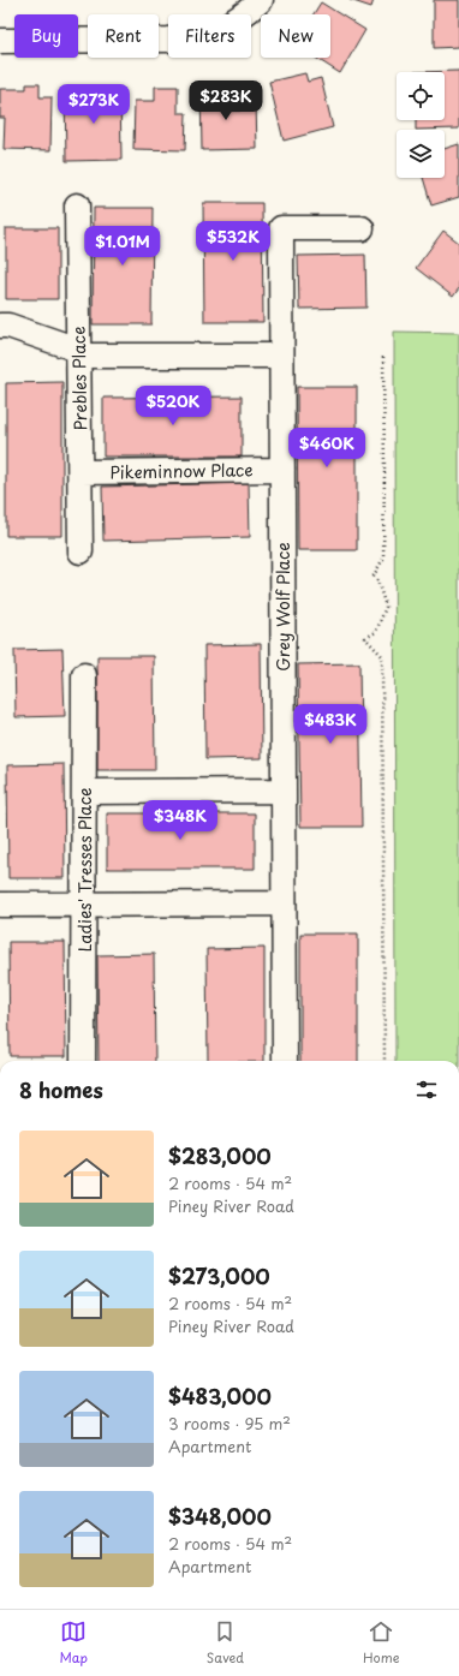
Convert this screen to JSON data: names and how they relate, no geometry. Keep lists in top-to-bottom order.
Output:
{
  "streets": {
    "street": [
      "Prebles Place",
      "Pikeminnow Place",
      "Grey Wolf Place",
      "Ladies' Tresses Place"
    ]
  },
  "crossings": [
    ["Prebles Place", "Pikeminnow Place"],
    ["Pikeminnow Place", "Grey Wolf Place"]
  ],
  "page": {
    "chip": [
      "Buy",
      "Rent",
      "Filters",
      "New"
    ],
    "price": [
      "$283K",
      "$273K",
      "$532K",
      "$1.01M",
      "$520K",
      "$460K",
      "$483K",
      "$348K"
    ],
    "heading": "8 homes",
    "list": [
      {
        "name": "$283,000",
        "note": "2 rooms · 54 m² · Piney River Road"
      },
      {
        "name": "$273,000",
        "note": "2 rooms · 54 m² · Piney River Road"
      },
      {
        "name": "$483,000",
        "note": "3 rooms · 95 m² · Apartment"
      },
      {
        "name": "$348,000",
        "note": "2 rooms · 54 m² · Apartment"
      }
    ],
    "tabs": ["Map", "Saved", "Home"]
  }
}
